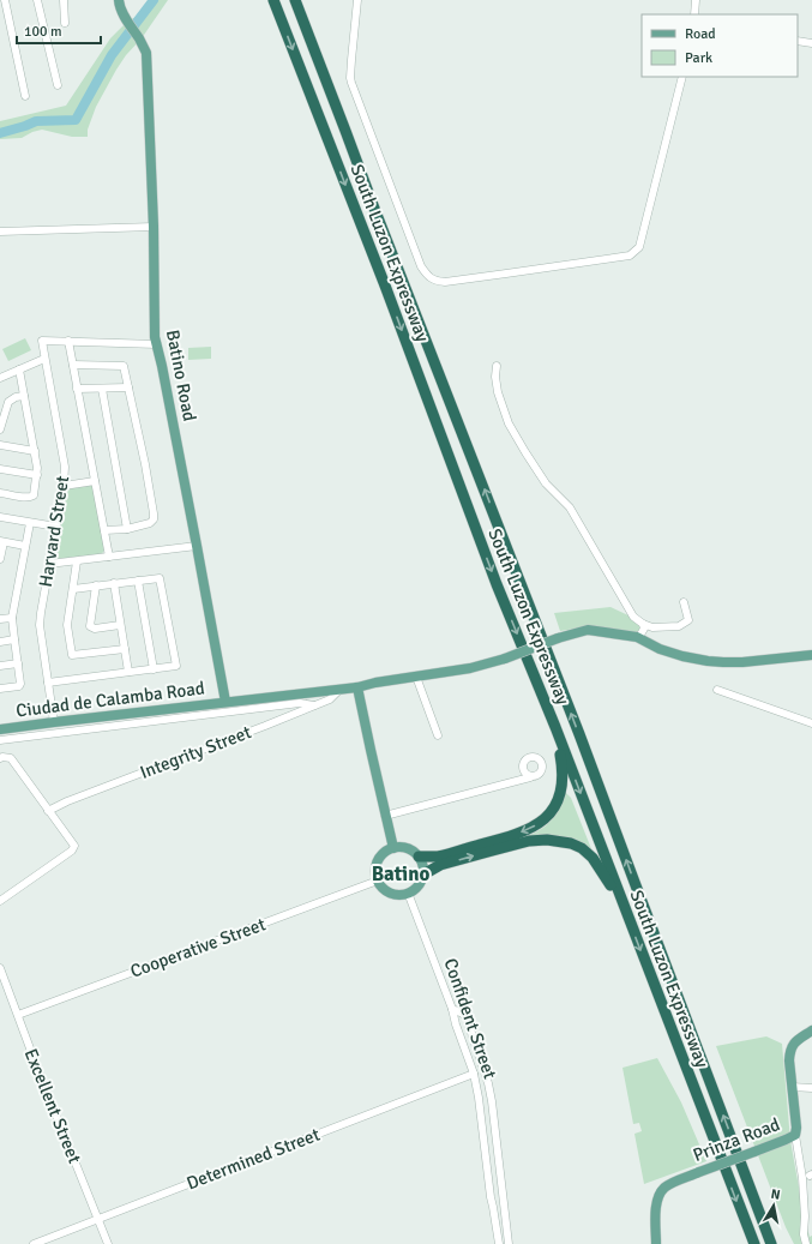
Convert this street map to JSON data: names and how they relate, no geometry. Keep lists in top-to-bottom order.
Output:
{
  "streets": {
    "highway": ["South Luzon Expressway"],
    "main road": ["Batino Road", "Ciudad de Calamba Road", "Prinza Road"],
    "street": [
      "Harvard Street",
      "Integrity Street",
      "Cooperative Street",
      "Confident Street",
      "Excellent Street",
      "Determined Street"
    ]
  },
  "crossings": [
    ["Batino Road", "Ciudad de Calamba Road"],
    ["Harvard Street", "Ciudad de Calamba Road"],
    ["Ciudad de Calamba Road", "Integrity Street"],
    ["Cooperative Street", "Confident Street"],
    ["Cooperative Street", "Excellent Street"],
    ["Confident Street", "Determined Street"],
    ["Excellent Street", "Determined Street"]
  ],
  "districts": ["Batino"],
  "legend": ["Road", "Park"],
  "scale_bar": "100 m",
  "north": "top"
}
